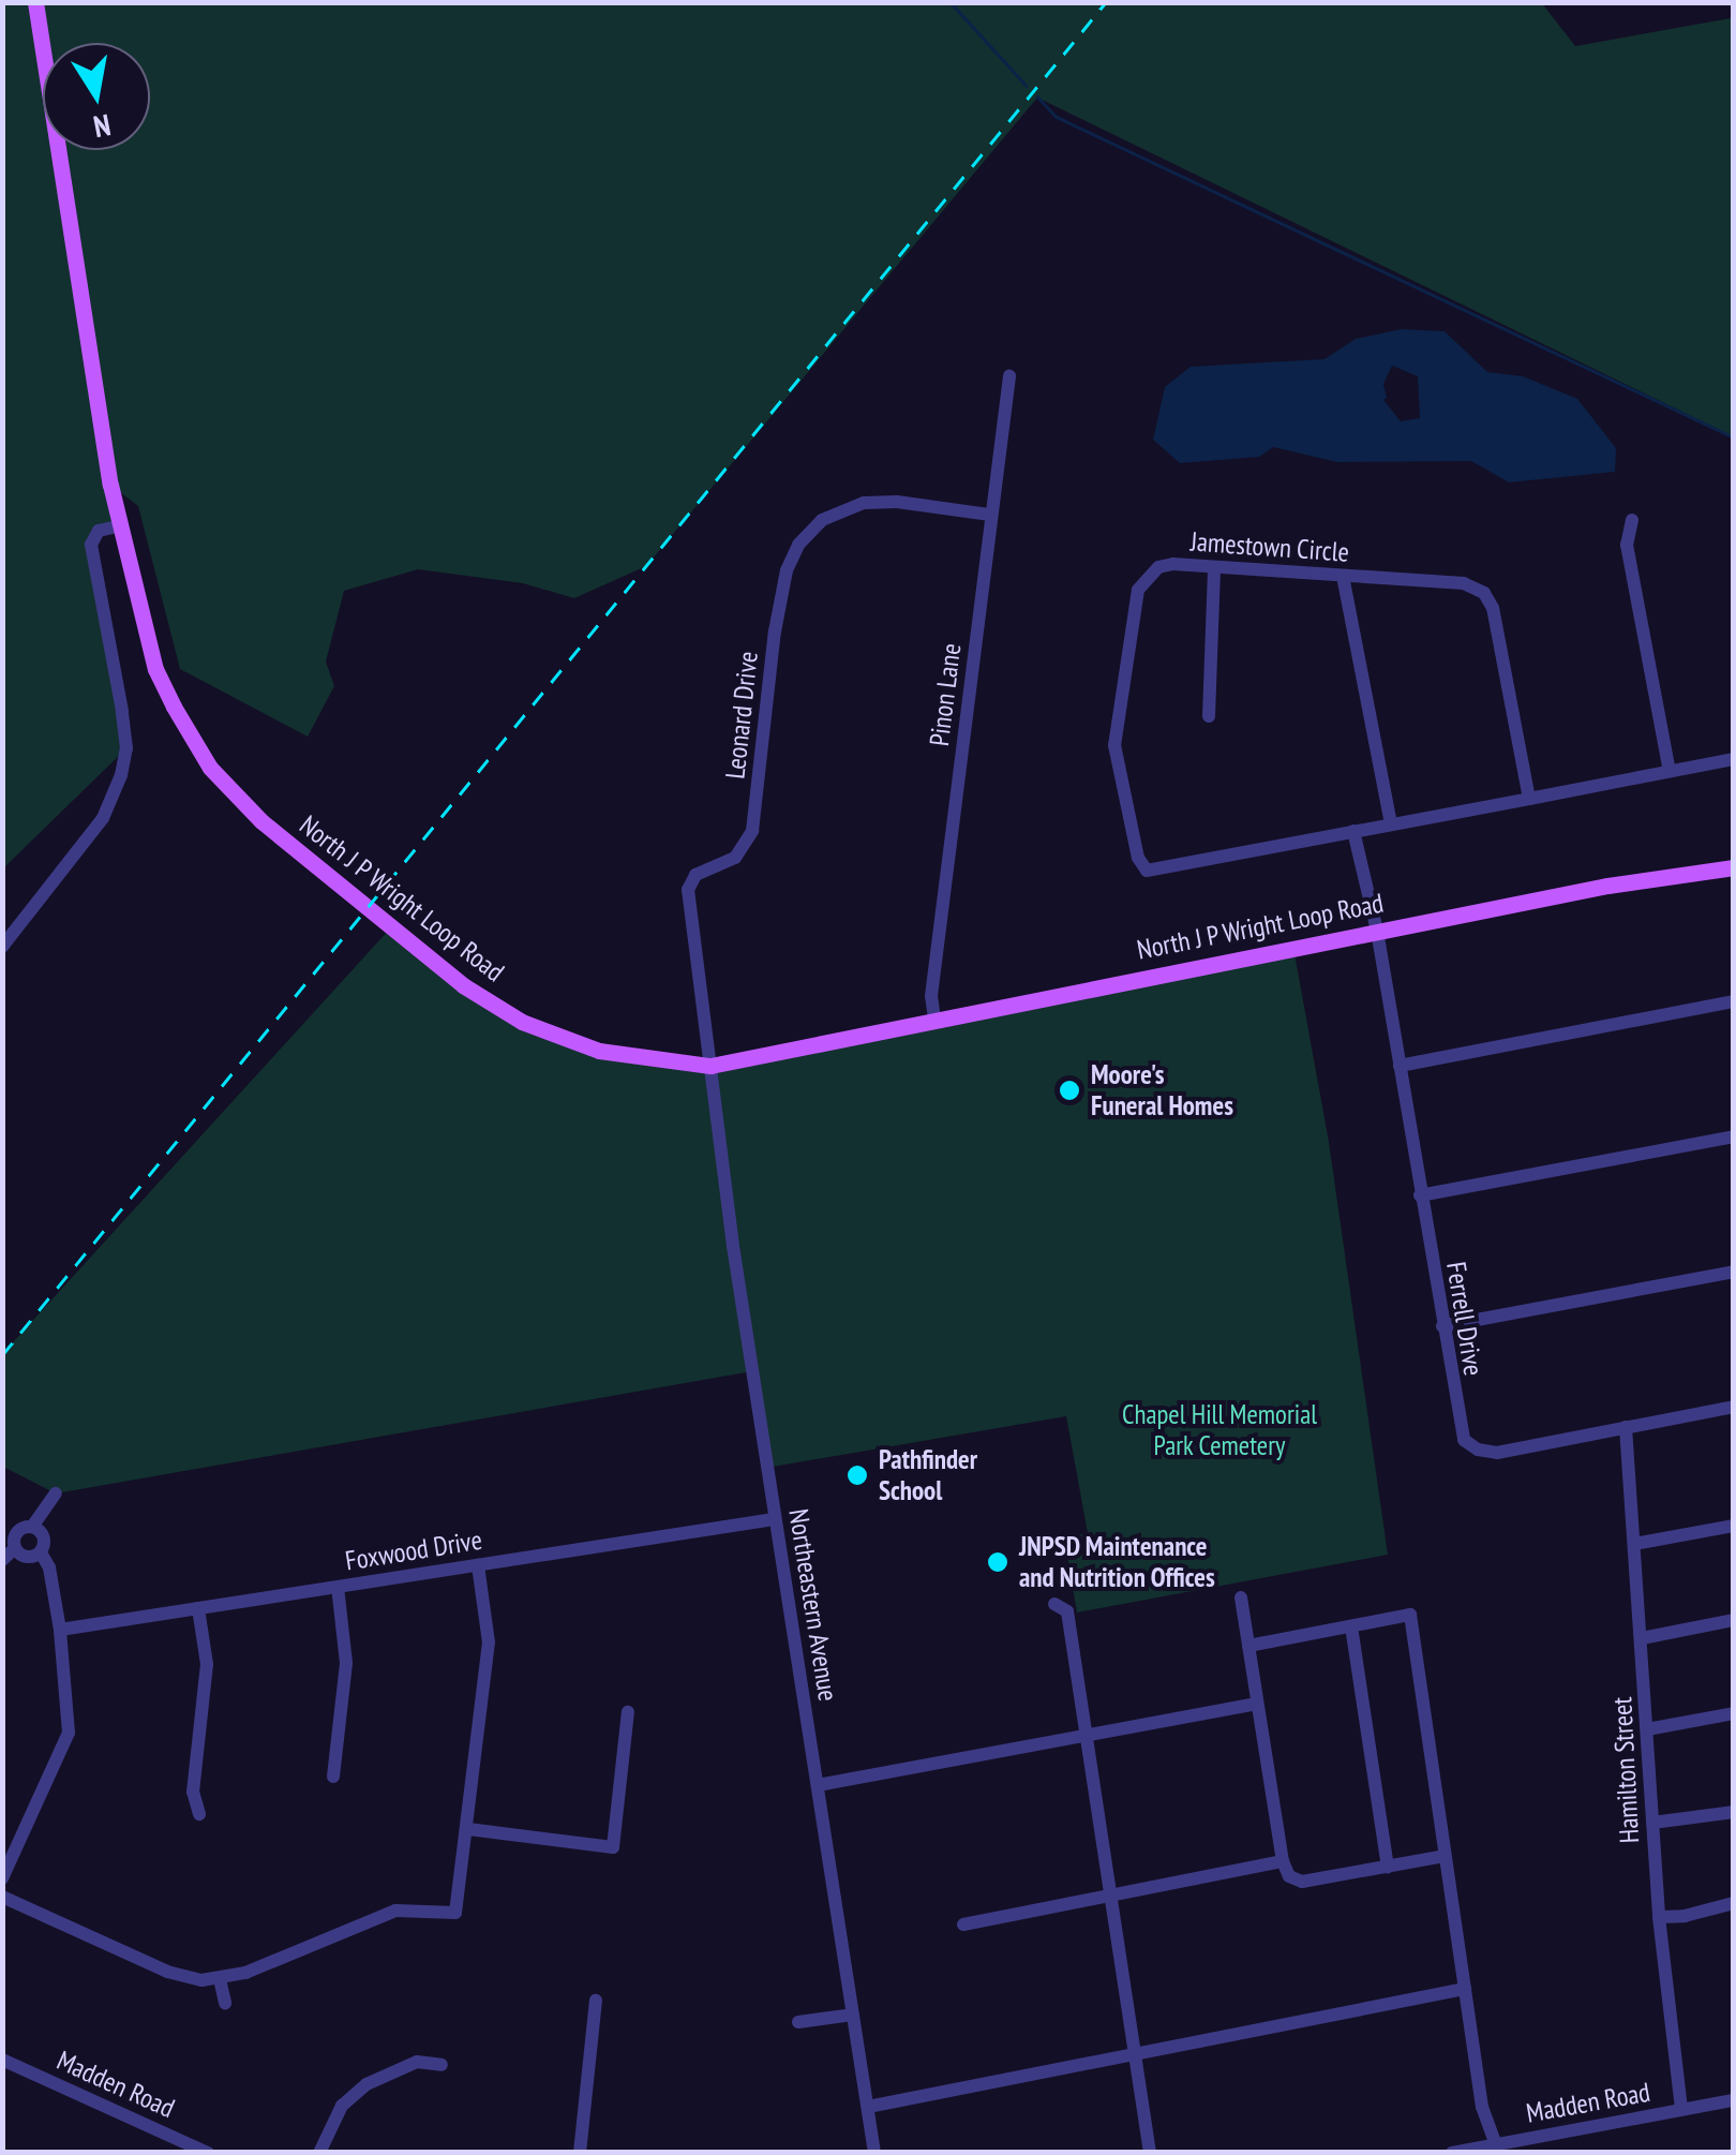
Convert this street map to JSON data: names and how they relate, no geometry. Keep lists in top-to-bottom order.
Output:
{
  "streets": {
    "main road": ["North J P Wright Loop Road"],
    "street": [
      "Jamestown Circle",
      "Pinon Lane",
      "Leonard Drive",
      "Ferrell Drive",
      "Foxwood Drive",
      "Northeastern Avenue",
      "Hamilton Street",
      "Madden Road"
    ]
  },
  "crossings": [
    ["Jamestown Circle", "Ferrell Drive"],
    ["Pinon Lane", "Leonard Drive"],
    ["Pinon Lane", "North J P Wright Loop Road"],
    ["Leonard Drive", "North J P Wright Loop Road"],
    ["Leonard Drive", "Northeastern Avenue"],
    ["North J P Wright Loop Road", "Ferrell Drive"],
    ["North J P Wright Loop Road", "Northeastern Avenue"],
    ["Ferrell Drive", "Hamilton Street"],
    ["Foxwood Drive", "Northeastern Avenue"],
    ["Hamilton Street", "Madden Road"]
  ],
  "parks": ["Chapel Hill Memorial Park Cemetery"],
  "places": ["Moore's Funeral Homes", "Pathfinder School", "JNPSD Maintenance and Nutrition Offices"],
  "north": "bottom"
}
